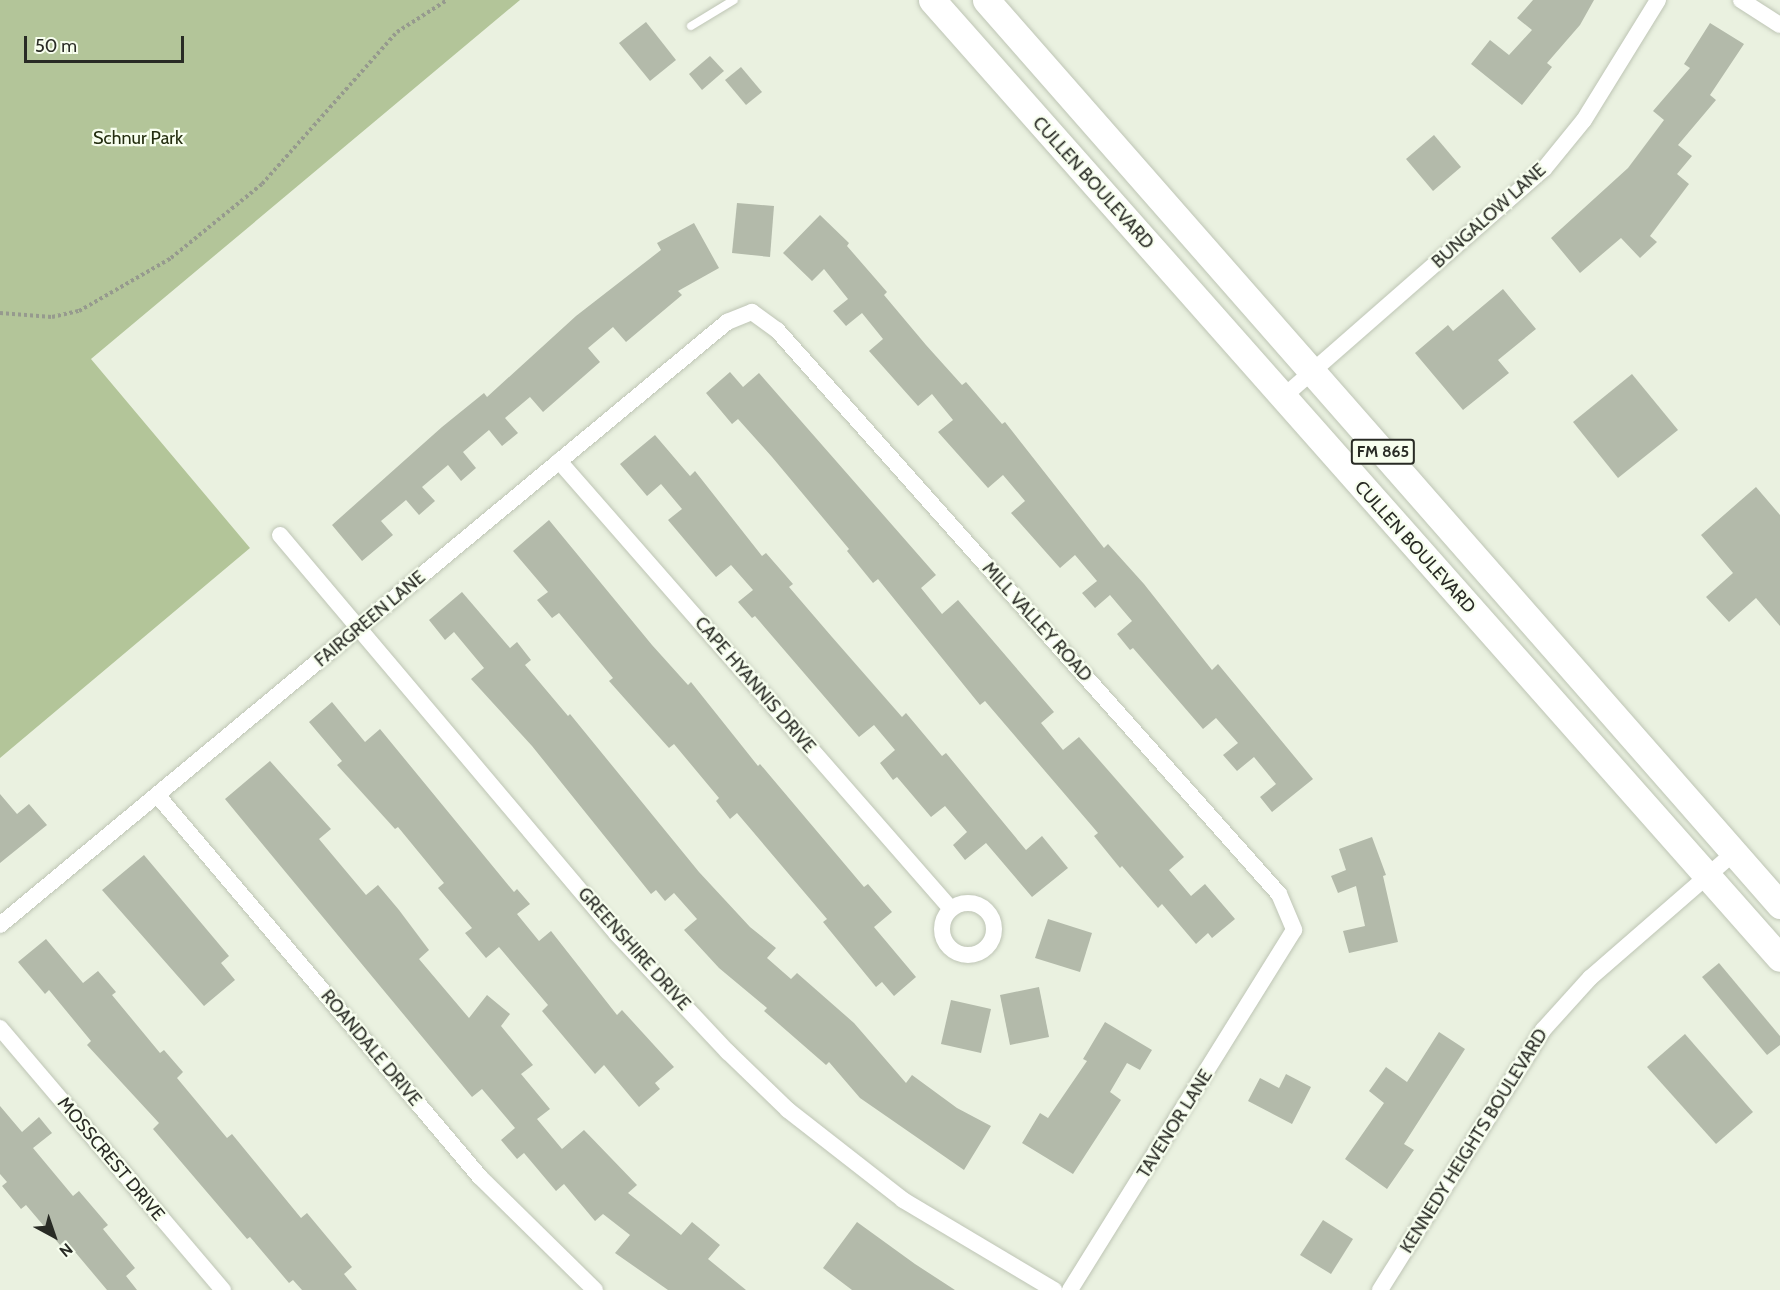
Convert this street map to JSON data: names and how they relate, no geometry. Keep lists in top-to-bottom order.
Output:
{
  "streets": {
    "main road": ["CULLEN BOULEVARD", "FM 865"],
    "street": [
      "BUNGALOW LANE",
      "FAIRGREEN LANE",
      "MILL VALLEY ROAD",
      "CAPE HYANNIS DRIVE",
      "GREENSHIRE DRIVE",
      "ROANDALE DRIVE",
      "TAVENOR LANE",
      "KENNEDY HEIGHTS BOULEVARD",
      "MOSSCREST DRIVE"
    ]
  },
  "crossings": [
    ["CULLEN BOULEVARD", "BUNGALOW LANE"],
    ["CULLEN BOULEVARD", "KENNEDY HEIGHTS BOULEVARD"],
    ["FAIRGREEN LANE", "MILL VALLEY ROAD"],
    ["FAIRGREEN LANE", "CAPE HYANNIS DRIVE"],
    ["FAIRGREEN LANE", "GREENSHIRE DRIVE"],
    ["FAIRGREEN LANE", "ROANDALE DRIVE"],
    ["MILL VALLEY ROAD", "TAVENOR LANE"]
  ],
  "parks": ["Schnur Park"],
  "scale_bar": "50 m",
  "north": "bottom right"
}
